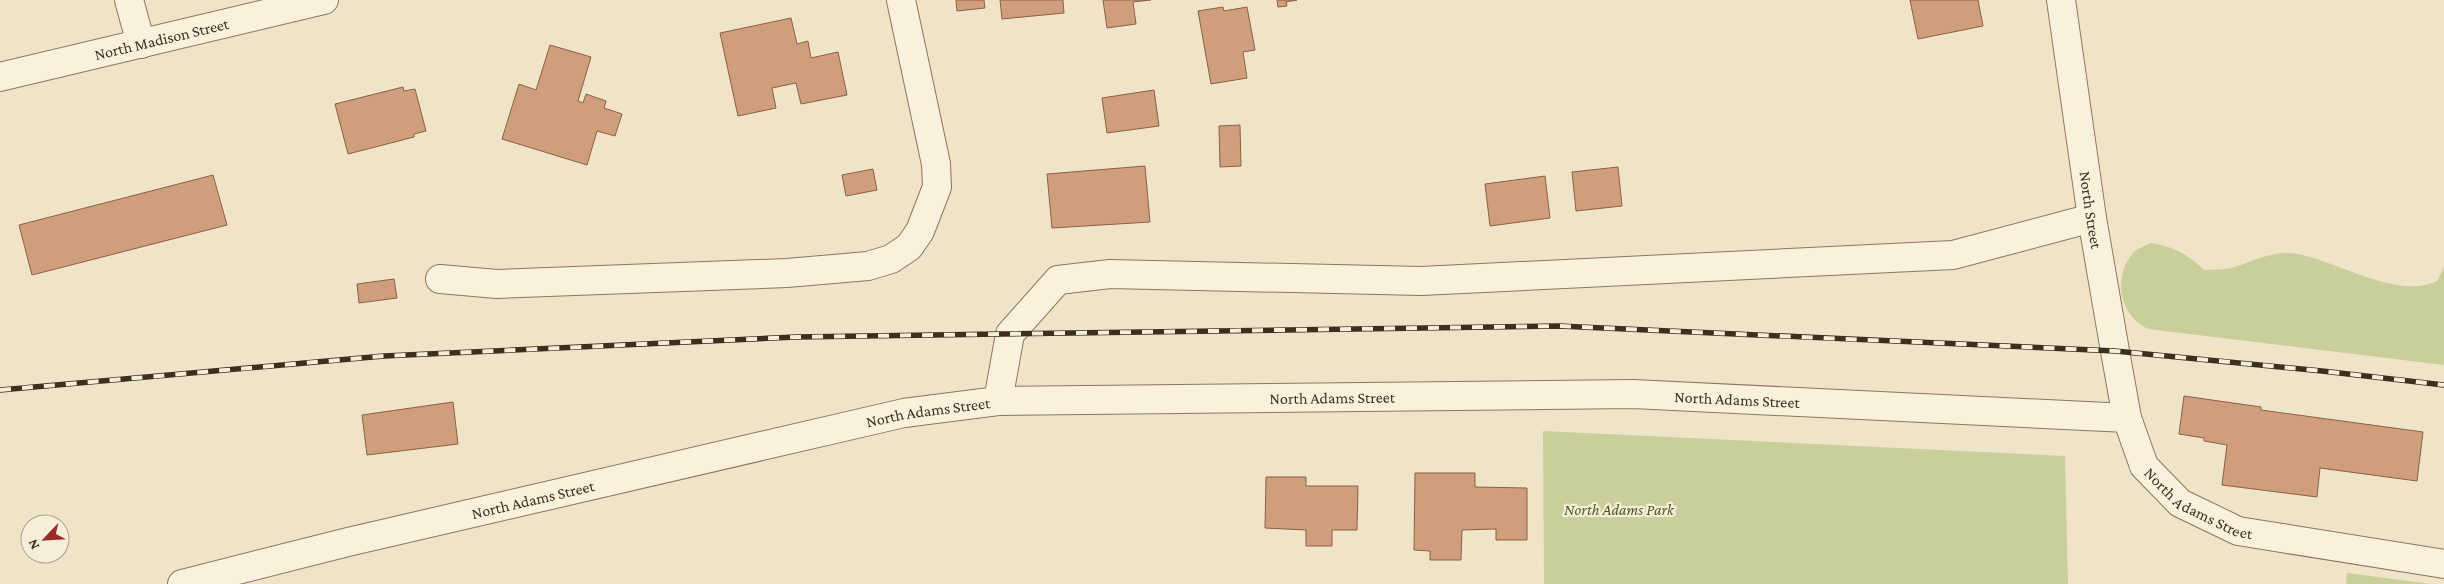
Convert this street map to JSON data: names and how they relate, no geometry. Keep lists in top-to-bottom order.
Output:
{
  "streets": {
    "street": ["North Madison Street", "North Street", "North Adams Street"]
  },
  "crossings": [
    ["North Street", "North Adams Street"]
  ],
  "parks": ["North Adams Park"],
  "north": "bottom left"
}
